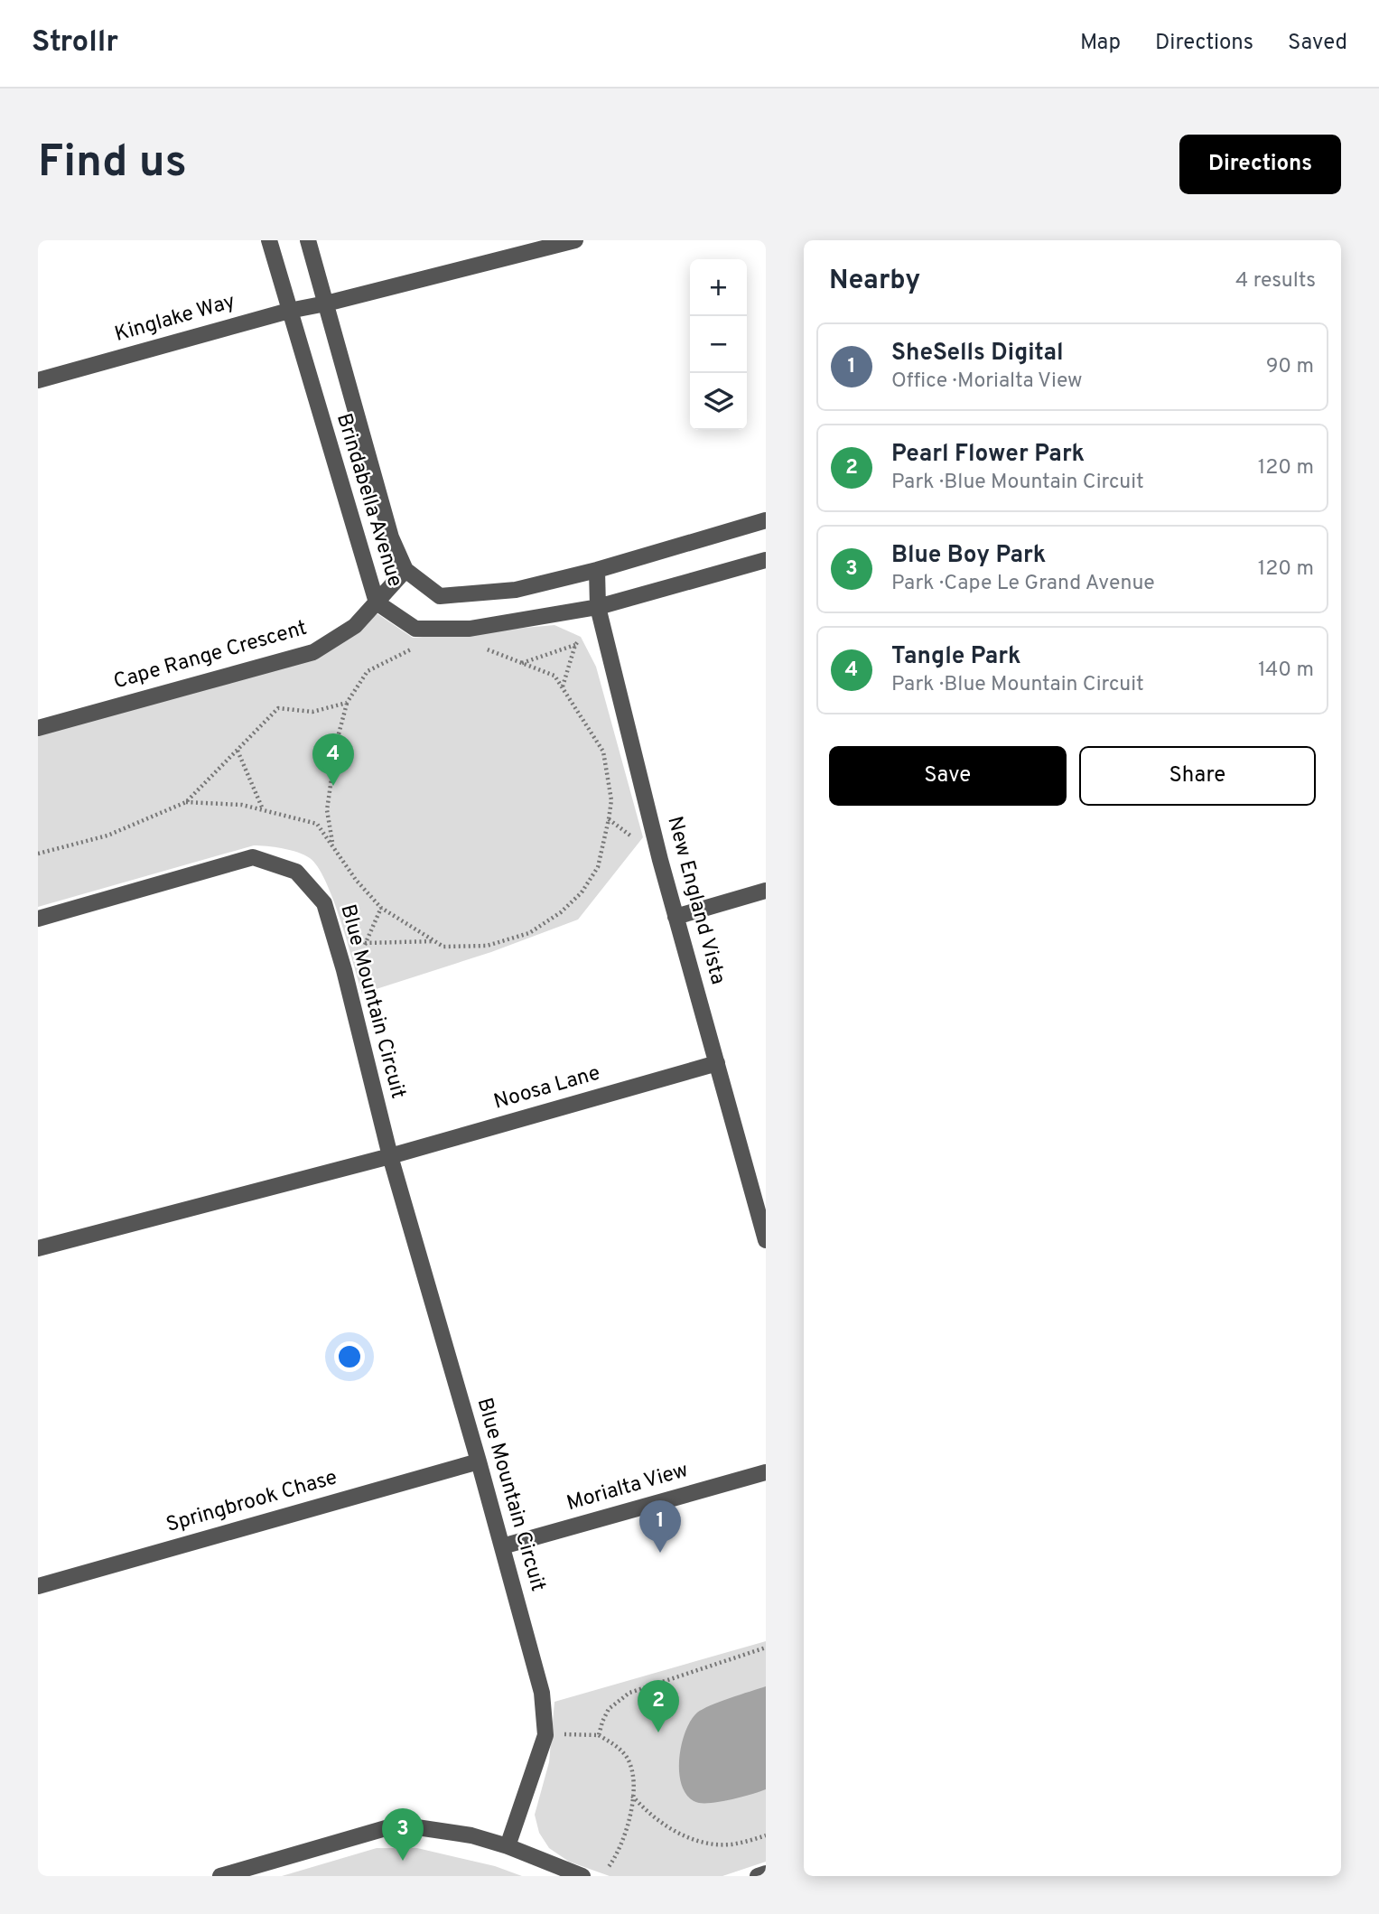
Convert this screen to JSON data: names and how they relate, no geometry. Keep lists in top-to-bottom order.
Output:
{
  "streets": {
    "street": [
      "Kinglake Way",
      "Brindabella Avenue",
      "Cape Range Crescent",
      "New England Vista",
      "Blue Mountain Circuit",
      "Noosa Lane",
      "Morialta View",
      "Springbrook Chase"
    ]
  },
  "crossings": [
    ["Kinglake Way", "Brindabella Avenue"],
    ["Brindabella Avenue", "Cape Range Crescent"],
    ["Brindabella Avenue", "New England Vista"],
    ["New England Vista", "Noosa Lane"],
    ["Blue Mountain Circuit", "Noosa Lane"],
    ["Blue Mountain Circuit", "Morialta View"],
    ["Blue Mountain Circuit", "Springbrook Chase"]
  ],
  "page": {
    "header": "Strollr",
    "nav": ["Map", "Directions", "Saved"],
    "buttons": [
      "Directions",
      ["Save", "Share"]
    ],
    "title": "Find us",
    "heading": ["Nearby", "4 results"],
    "map_buttons": ["+", "−"],
    "list": [
      {
        "mark": "1",
        "name": "SheSells Digital",
        "note": "Office · Morialta View",
        "value": "90 m"
      },
      {
        "mark": "2",
        "name": "Pearl Flower Park",
        "note": "Park · Blue Mountain Circuit",
        "value": "120 m"
      },
      {
        "mark": "3",
        "name": "Blue Boy Park",
        "note": "Park · Cape Le Grand Avenue",
        "value": "120 m"
      },
      {
        "mark": "4",
        "name": "Tangle Park",
        "note": "Park · Blue Mountain Circuit",
        "value": "140 m"
      }
    ],
    "pins": [
      "4",
      "1",
      "2",
      "3"
    ]
  }
}
